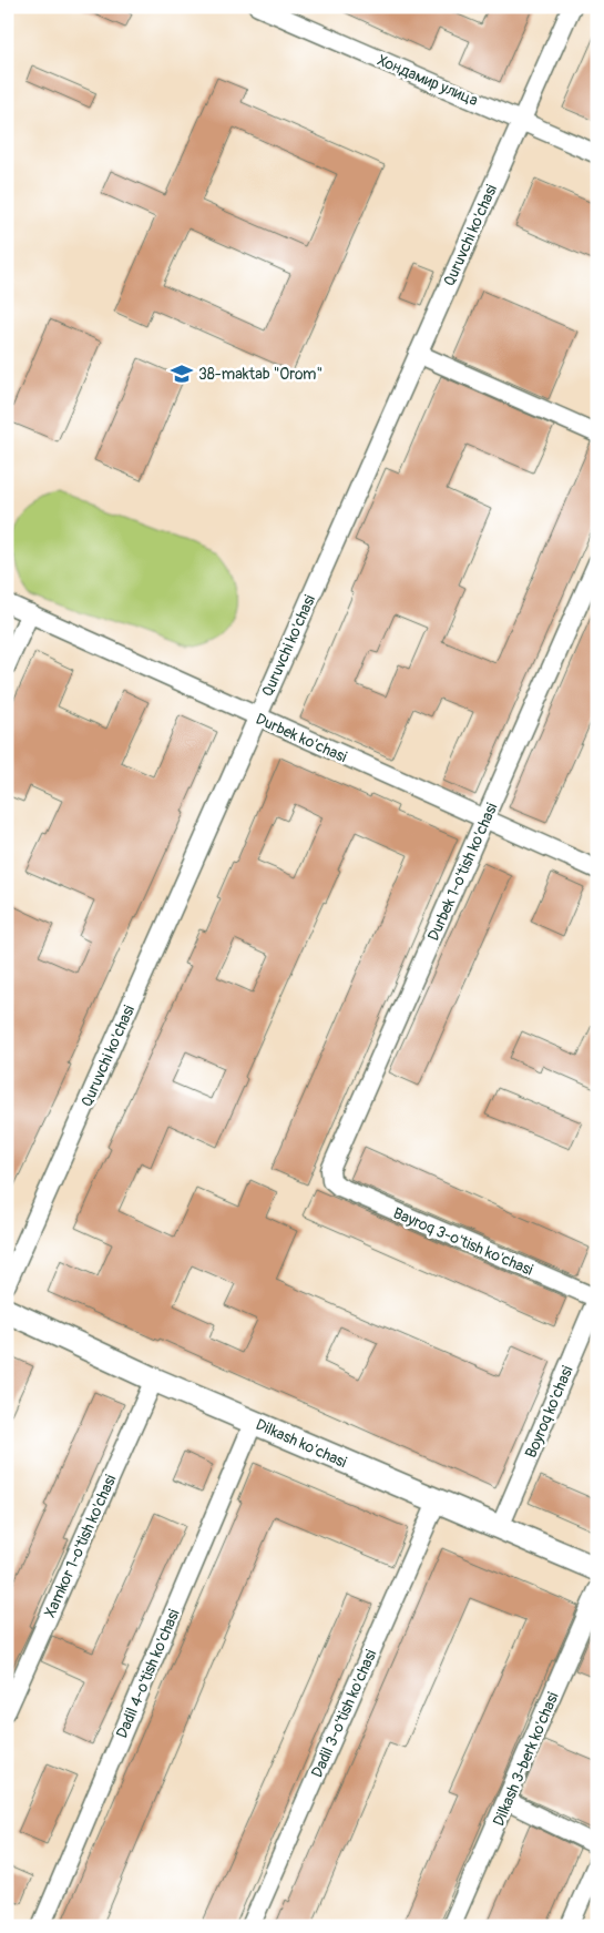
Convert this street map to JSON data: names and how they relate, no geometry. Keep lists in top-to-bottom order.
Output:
{
  "streets": {
    "street": [
      "Хондамир улица",
      "Quruvchi ko'chasi",
      "Durbek ko'chasi",
      "Durbek 1-o'tish ko'chasi",
      "Bayroq 3-o'tish ko'chasi",
      "Boyroq ko'chasi",
      "Dilkash ko'chasi",
      "Xamkor 1-o'tish ko'chasi",
      "Dadil 4-o'tish ko'chasi",
      "Dadil 3-o'tish ko'chasi",
      "Dilkash 3-berk ko'chasi"
    ]
  },
  "crossings": [
    ["Хондамир улица", "Quruvchi ko'chasi"],
    ["Quruvchi ko'chasi", "Durbek ko'chasi"],
    ["Durbek ko'chasi", "Durbek 1-o'tish ko'chasi"],
    ["Durbek 1-o'tish ko'chasi", "Bayroq 3-o'tish ko'chasi"],
    ["Bayroq 3-o'tish ko'chasi", "Boyroq ko'chasi"],
    ["Boyroq ko'chasi", "Dilkash ko'chasi"],
    ["Dilkash ko'chasi", "Xamkor 1-o'tish ko'chasi"],
    ["Dilkash ko'chasi", "Dadil 4-o'tish ko'chasi"],
    ["Dilkash ko'chasi", "Dadil 3-o'tish ko'chasi"]
  ],
  "places": {
    "school or university": ["38-maktab \"Orom\""]
  }
}
